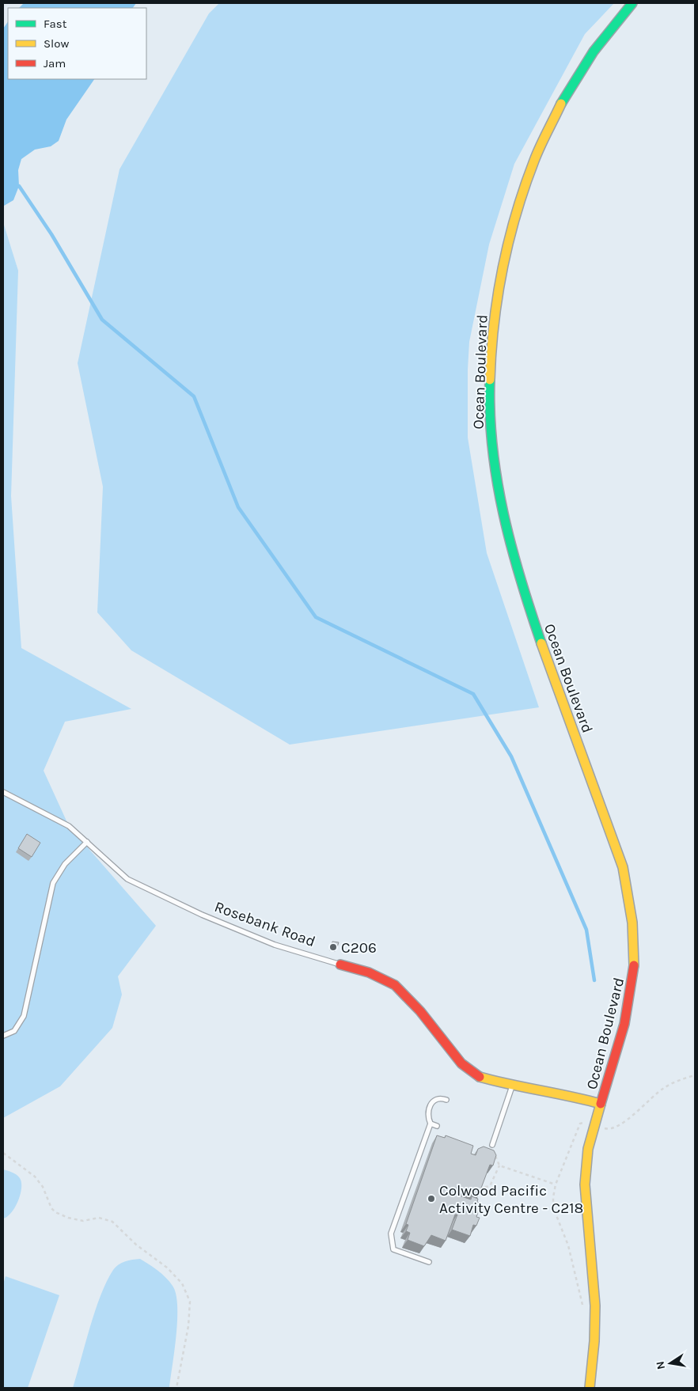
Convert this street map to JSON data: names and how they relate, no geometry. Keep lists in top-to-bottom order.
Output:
{
  "streets": {
    "street": ["Ocean Boulevard", "Rosebank Road"]
  },
  "crossings": [
    ["Ocean Boulevard", "Rosebank Road"]
  ],
  "places": ["C206", "Colwood Pacific Activity Centre - C218"],
  "legend": ["Fast", "Slow", "Jam"],
  "north": "left"
}
